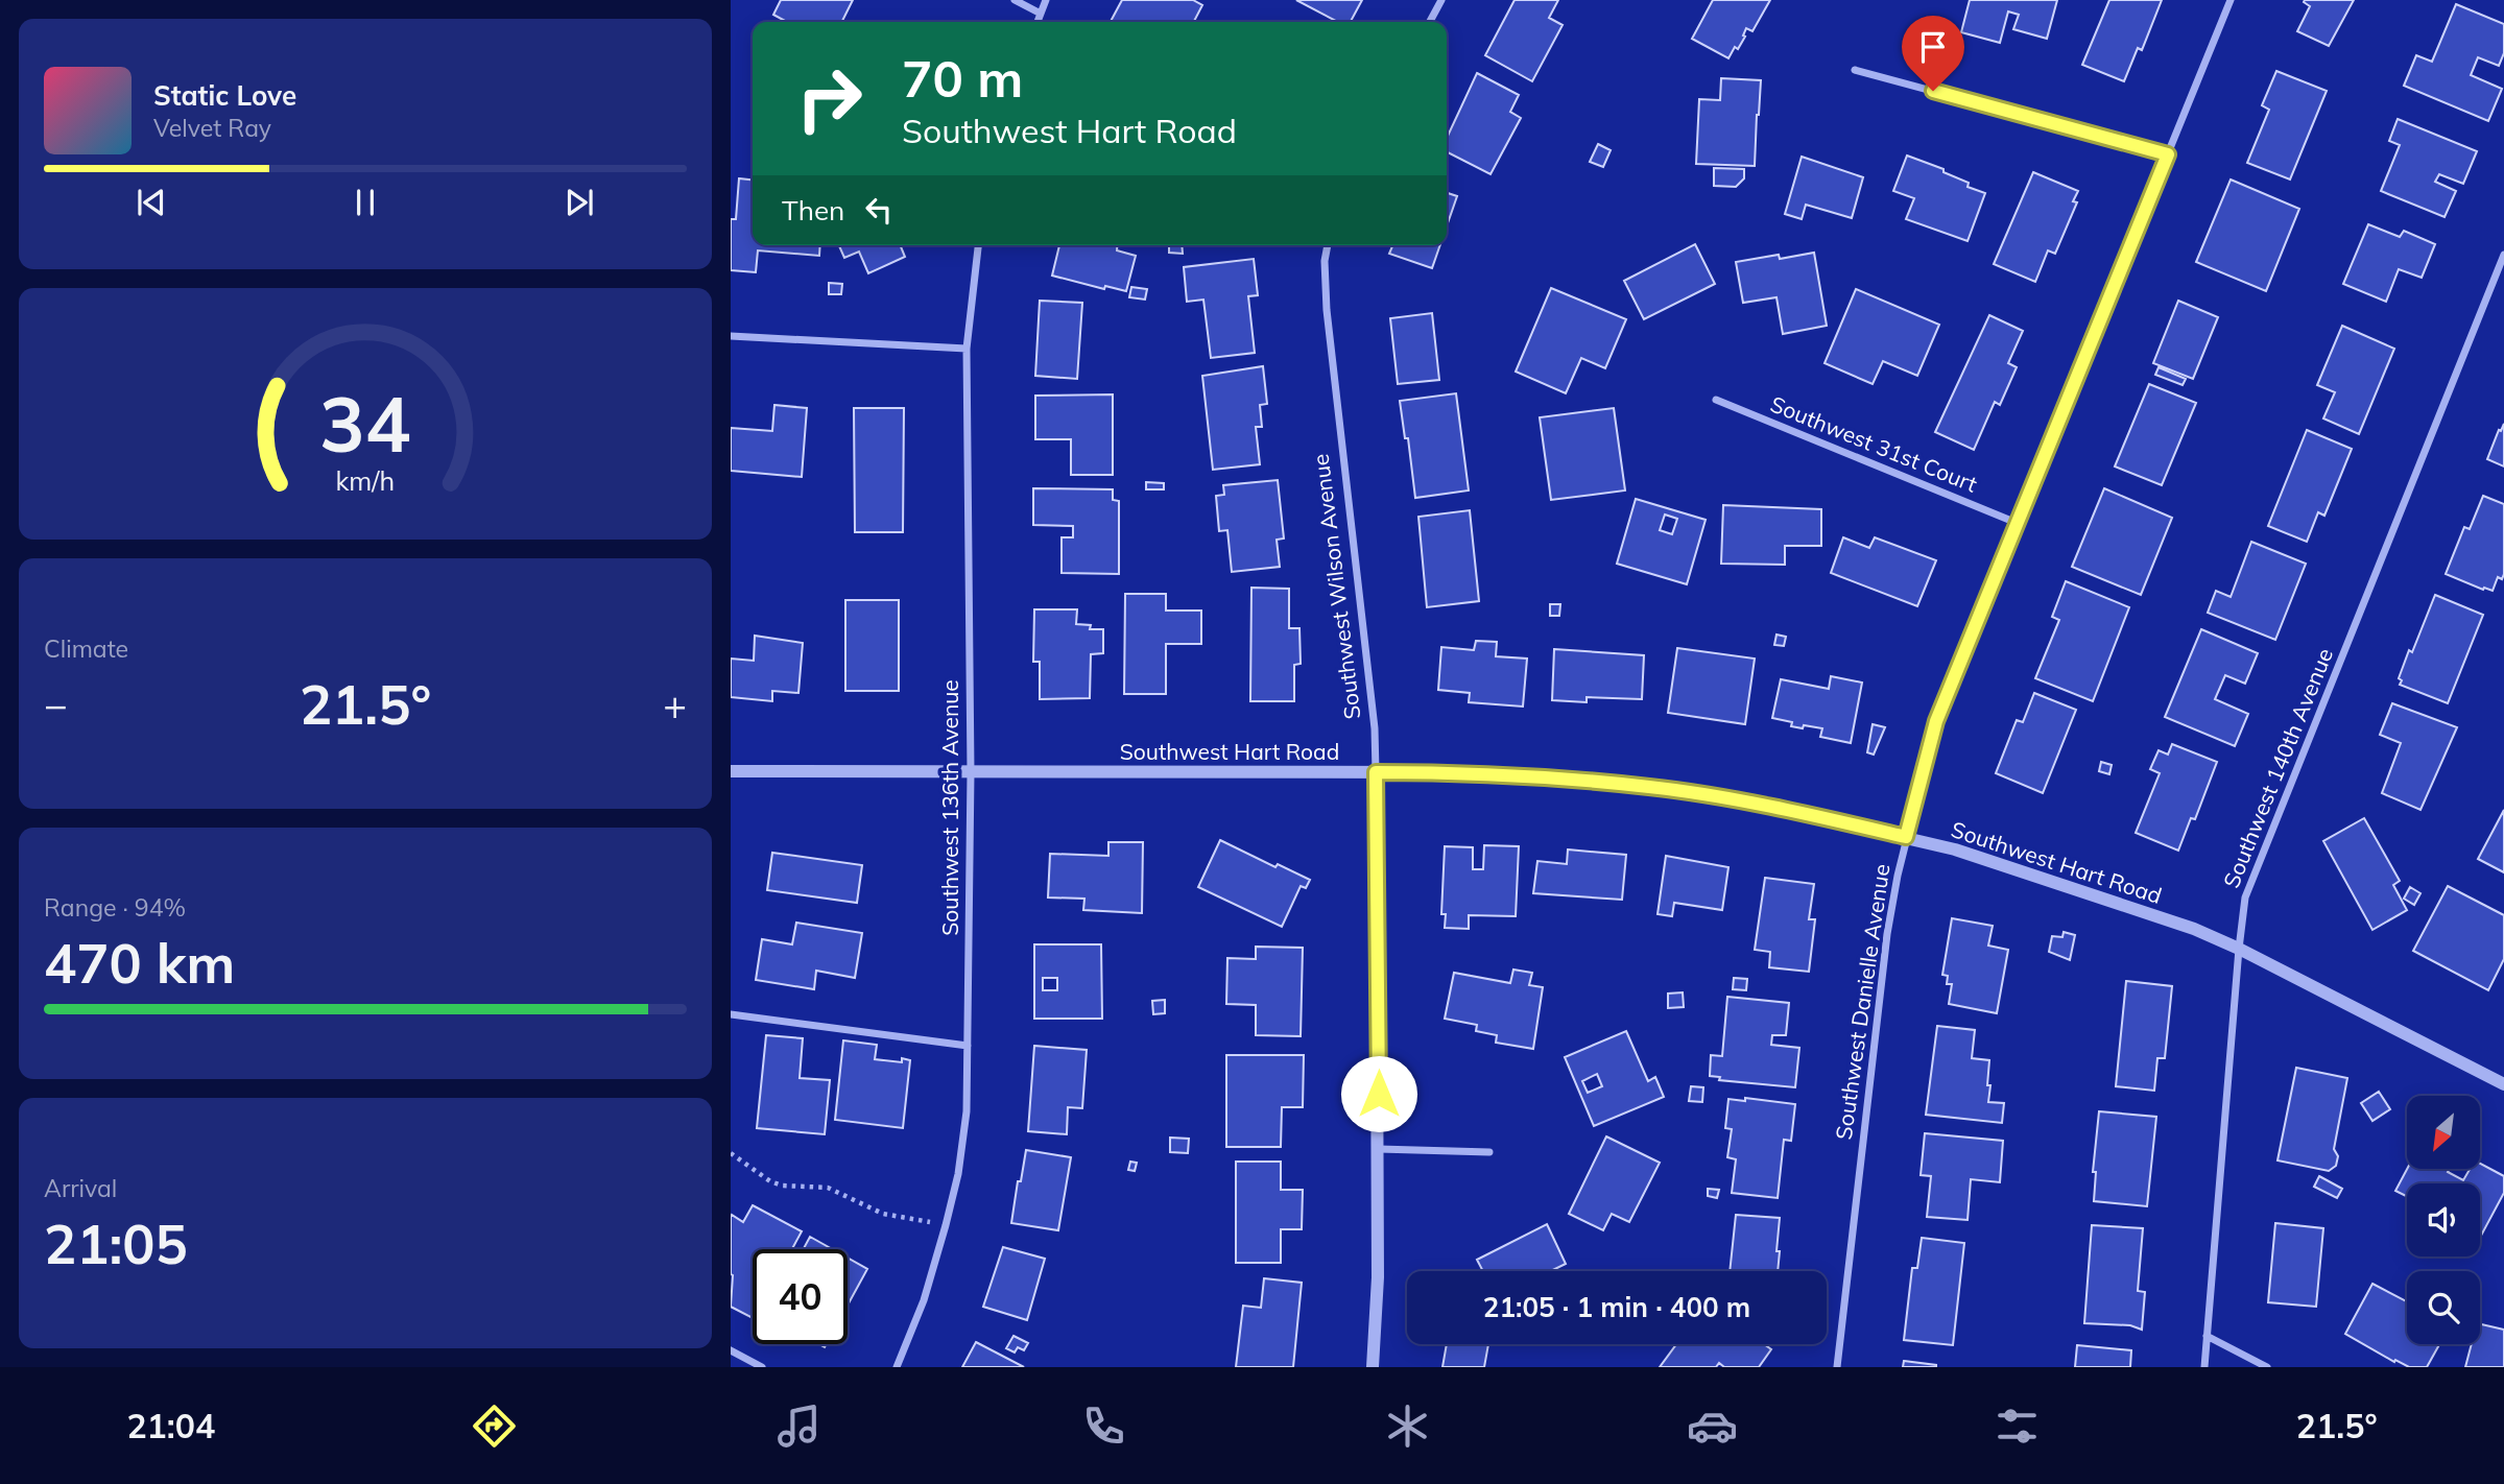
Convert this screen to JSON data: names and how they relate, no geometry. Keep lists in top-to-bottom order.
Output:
{
  "streets": {
    "street": [
      "Southwest 31st Court",
      "Southwest Wilson Avenue",
      "Southwest Hart Road",
      "Southwest 140th Avenue",
      "Southwest 136th Avenue",
      "Southwest Danielle Avenue"
    ]
  },
  "crossings": [
    ["Southwest 31st Court", "Southwest Danielle Avenue"],
    ["Southwest Wilson Avenue", "Southwest Hart Road"],
    ["Southwest Hart Road", "Southwest 140th Avenue"],
    ["Southwest Hart Road", "Southwest 136th Avenue"],
    ["Southwest Hart Road", "Southwest Danielle Avenue"]
  ],
  "north": "bottom left",
  "page": {
    "turn": ["70 m", "Southwest Hart Road"],
    "song": ["Static Love", "Velvet Ray"],
    "then": "Then",
    "tile": [
      "Climate",
      ["Range · 94%", "470 km"],
      ["Arrival", "21:05"]
    ],
    "heat": ["−", "21.5°", "+"],
    "limit": "40",
    "trip": "21:05 · 1 min · 400 m",
    "tabs": ["21:04", "21.5°"],
    "gauge": ["34", "km/h"]
  }
}
